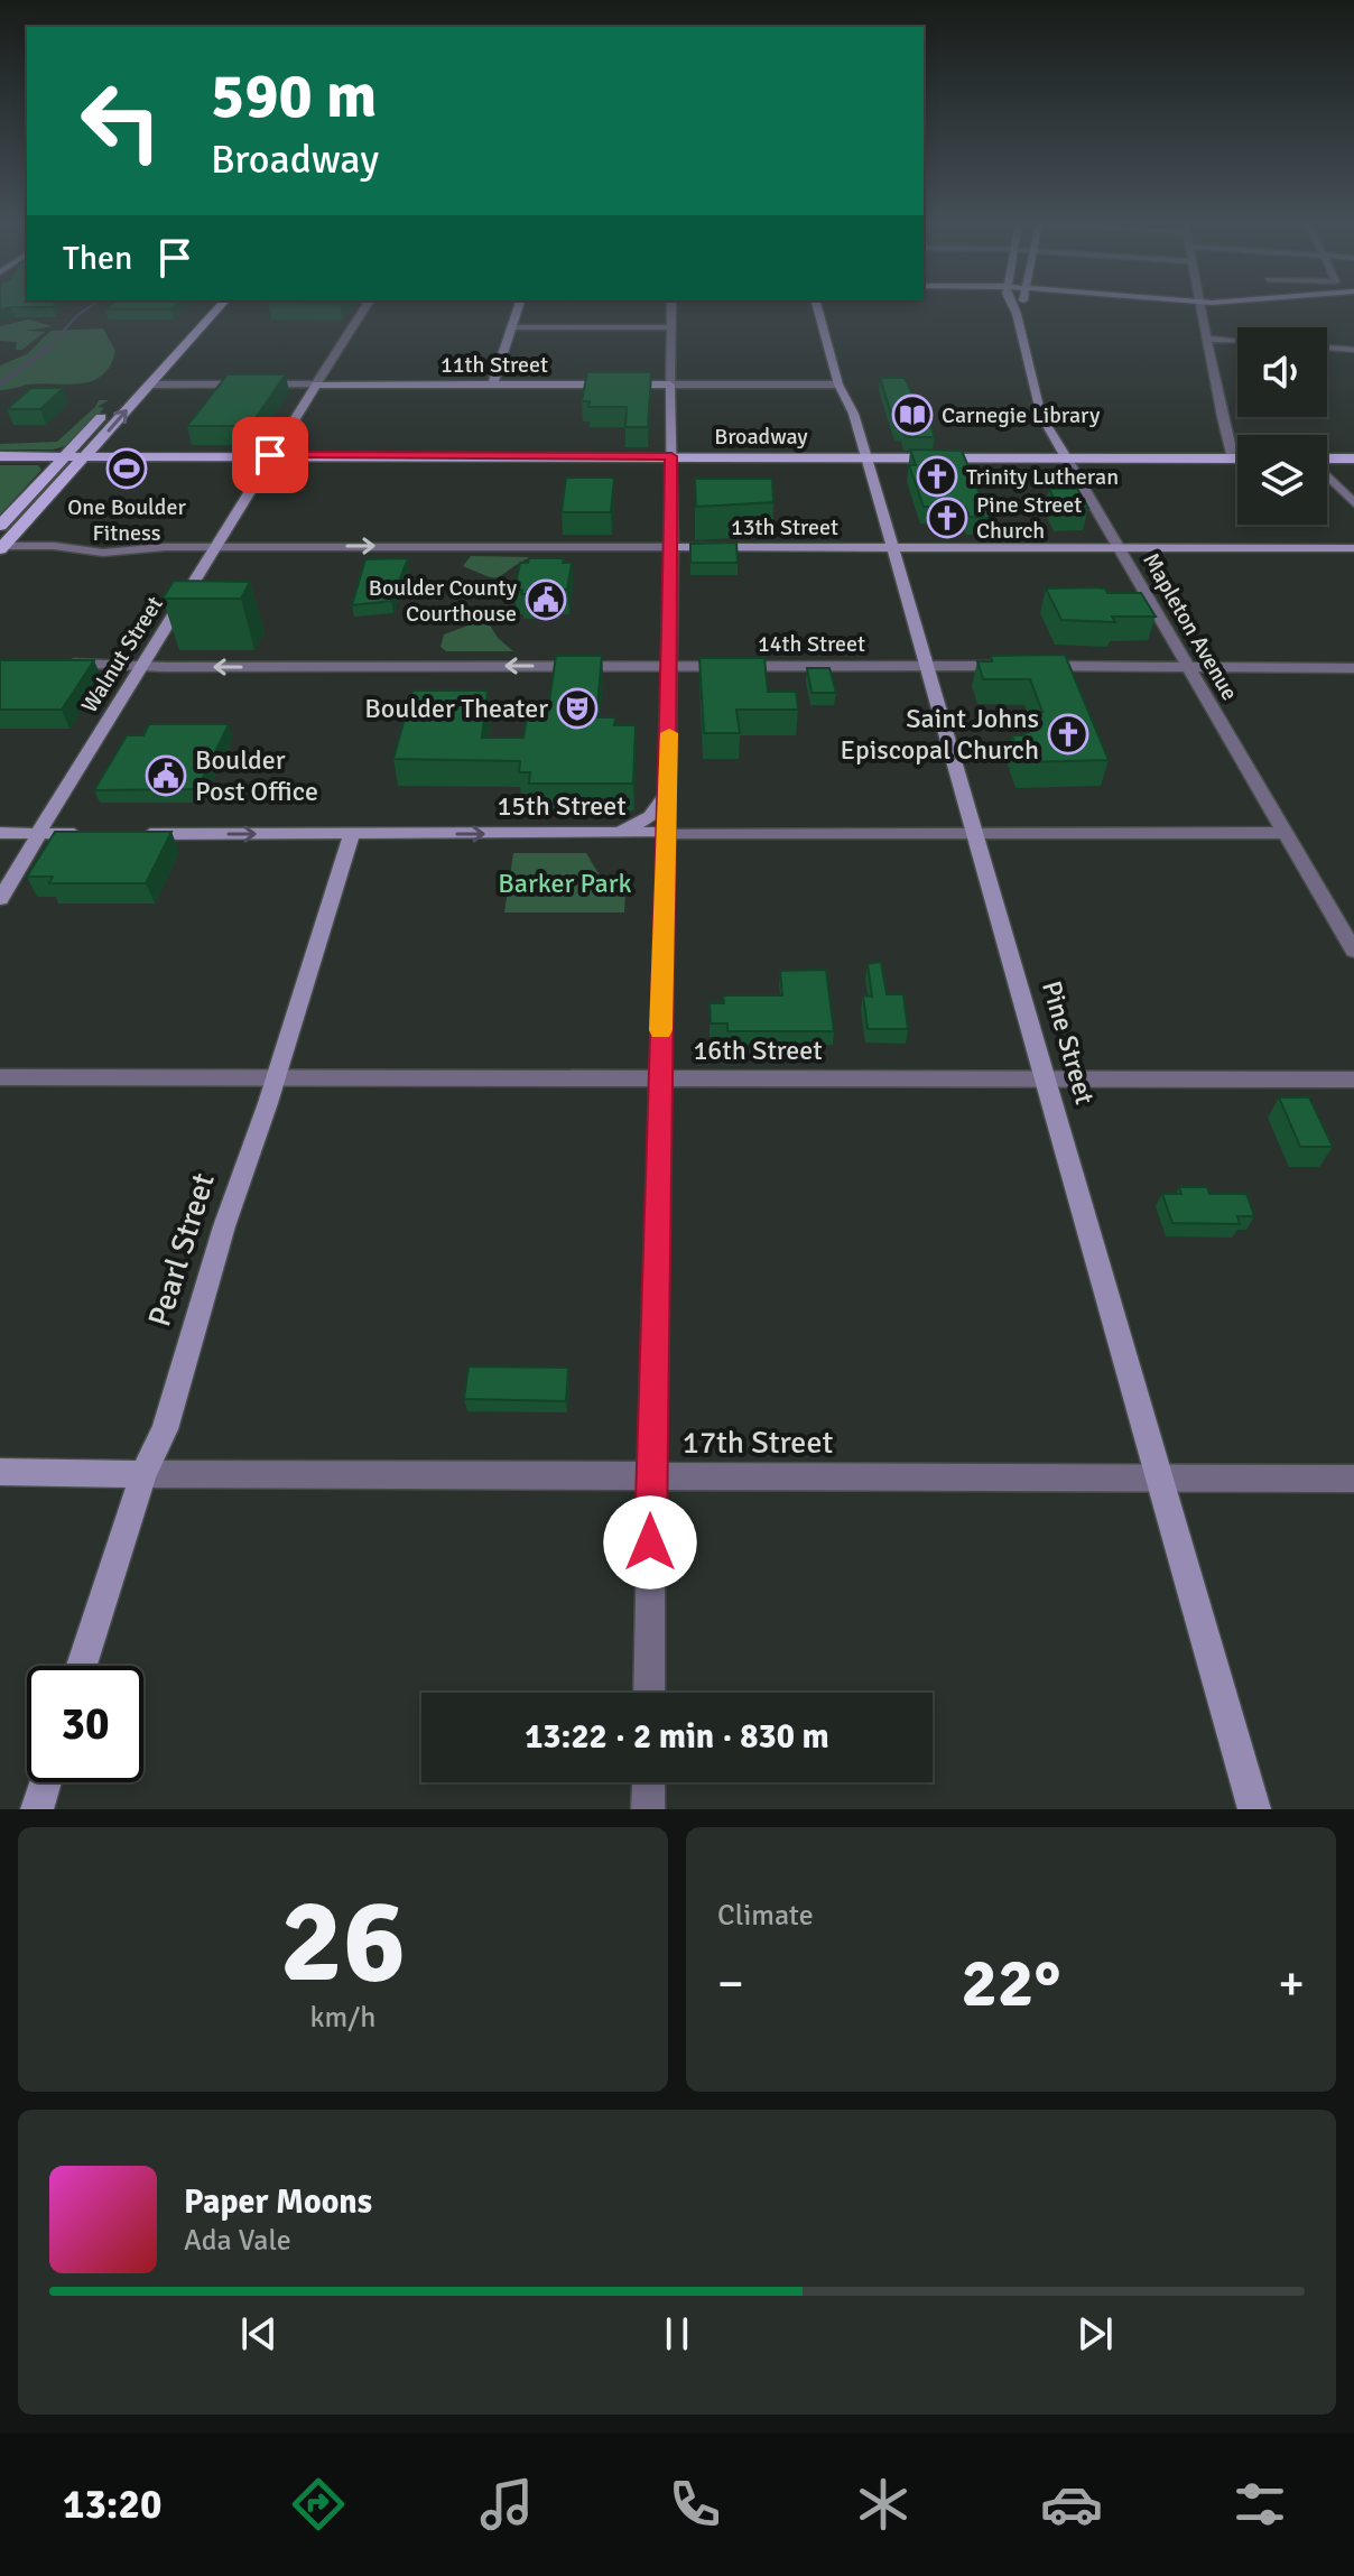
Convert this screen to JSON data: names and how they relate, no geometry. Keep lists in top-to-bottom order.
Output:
{
  "streets": {
    "main road": ["Broadway"],
    "street": [
      "11th Street",
      "13th Street",
      "Mapleton Avenue",
      "14th Street",
      "Walnut Street",
      "15th Street",
      "Pine Street",
      "16th Street",
      "Pearl Street",
      "17th Street"
    ]
  },
  "crossings": [
    ["11th Street", "Walnut Street"],
    ["11th Street", "Pine Street"],
    ["Broadway", "Mapleton Avenue"],
    ["Broadway", "Walnut Street"],
    ["Broadway", "Pine Street"],
    ["13th Street", "Mapleton Avenue"],
    ["13th Street", "Walnut Street"],
    ["13th Street", "Pine Street"],
    ["Mapleton Avenue", "15th Street"],
    ["14th Street", "Walnut Street"],
    ["14th Street", "Pine Street"],
    ["15th Street", "Pine Street"],
    ["15th Street", "Pearl Street"],
    ["Pine Street", "16th Street"],
    ["Pine Street", "17th Street"],
    ["16th Street", "Pearl Street"],
    ["Pearl Street", "17th Street"]
  ],
  "one_way": ["14th Street", "15th Street"],
  "parks": ["Barker Park"],
  "places": {
    "library": ["Carnegie Library"],
    "sports": ["One Boulder Fitness"],
    "church": ["Trinity Lutheran", "Pine Street Church", "Saint Johns Episcopal Church"],
    "public building": ["Boulder County Courthouse", "Boulder Post Office"],
    "theatre": ["Boulder Theater"]
  },
  "page": {
    "turn": ["590 m", "Broadway"],
    "then": "Then",
    "limit": "30",
    "trip": "13:22 · 2 min · 830 m",
    "tile": [
      ["26", "km/h"],
      "Climate"
    ],
    "heat": ["−", "22°", "+"],
    "song": ["Paper Moons", "Ada Vale"],
    "tabs": "13:20"
  }
}
